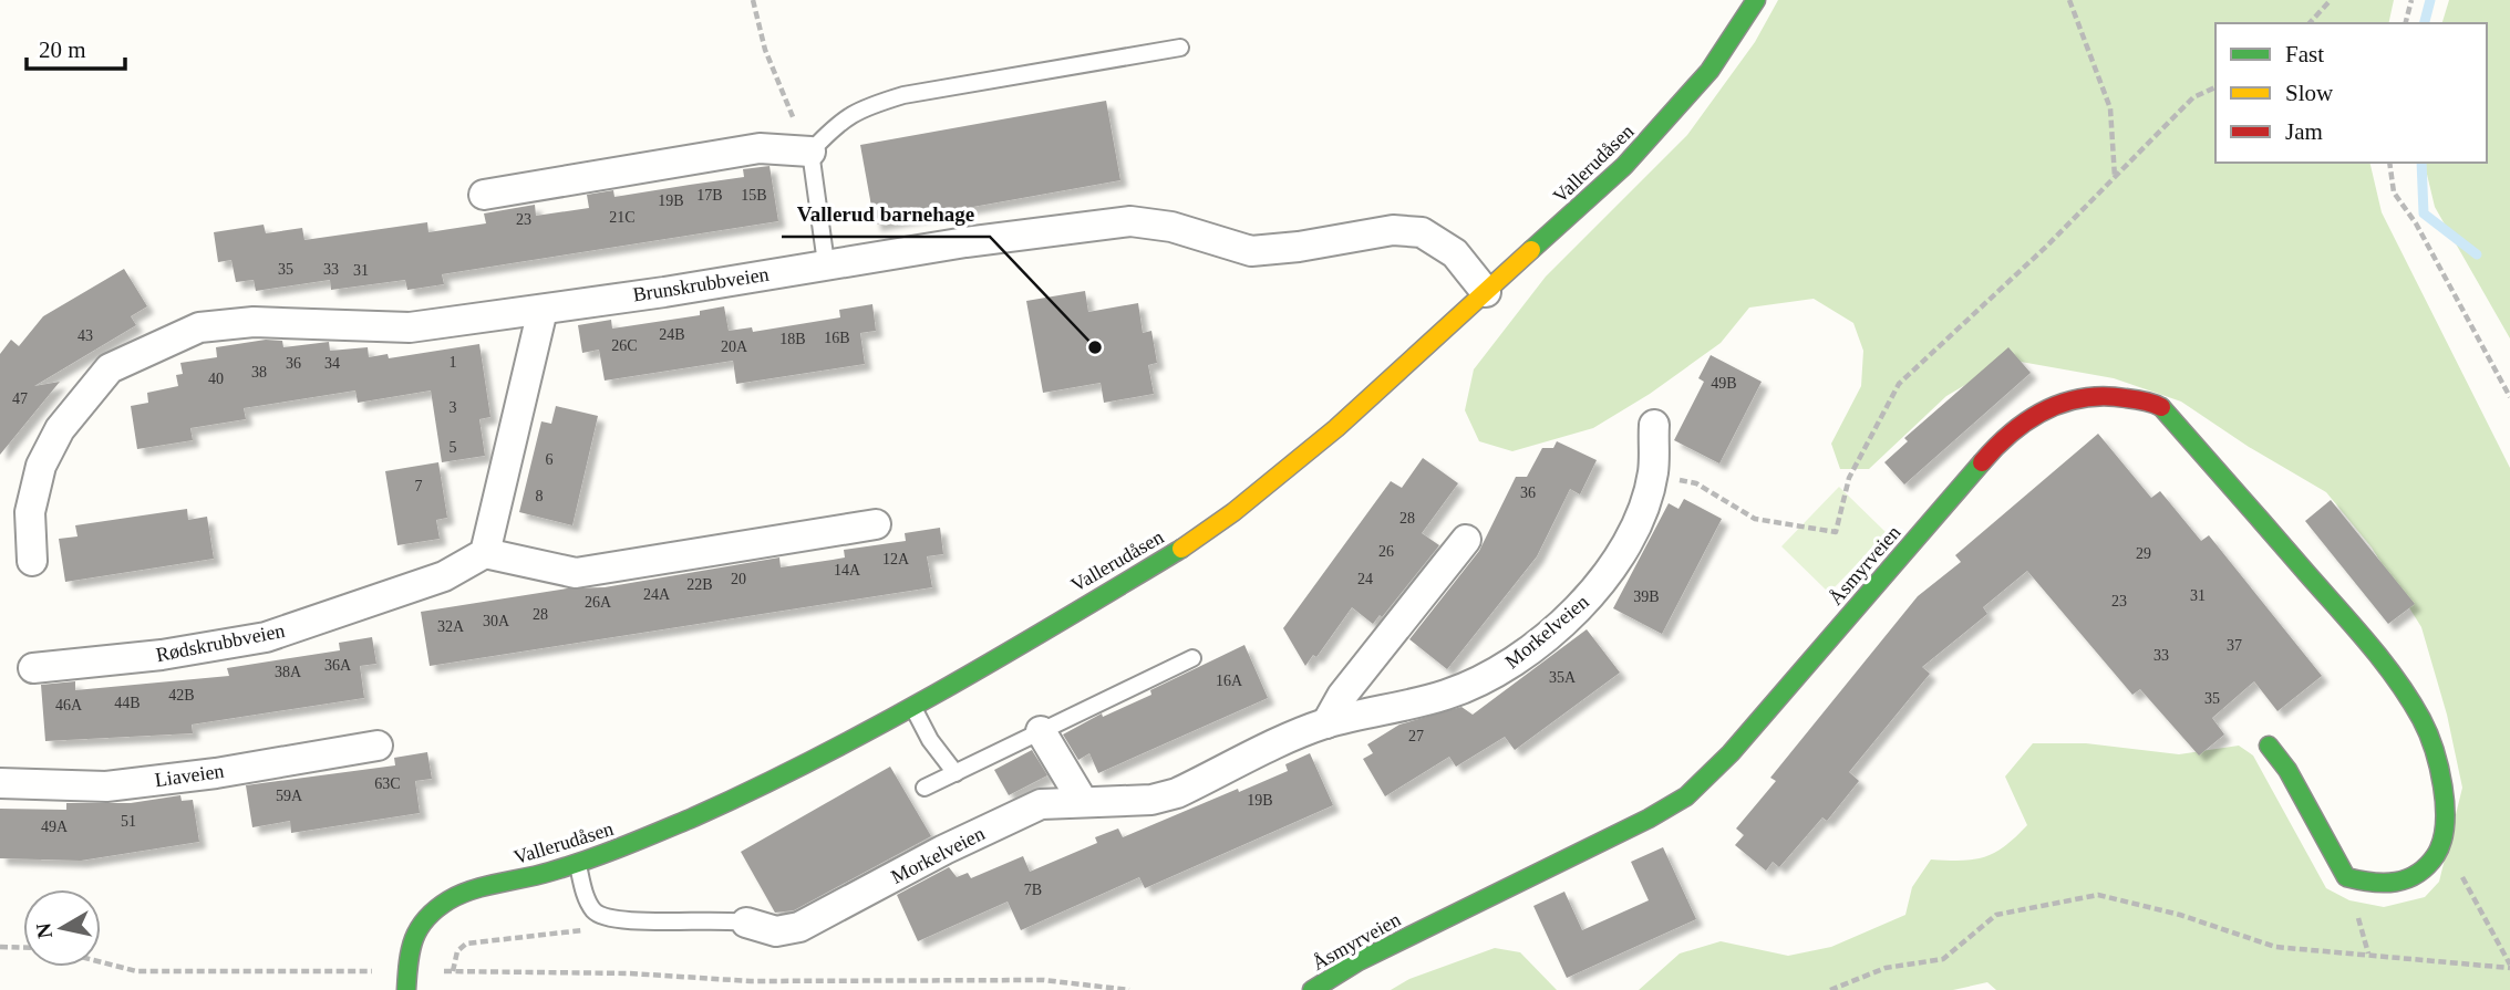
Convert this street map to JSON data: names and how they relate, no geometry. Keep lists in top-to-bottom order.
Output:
{
  "streets": {
    "street": [
      "Vallerudåsen",
      "Brunskrubbveien",
      "Åsmyrveien",
      "Morkelveien",
      "Rødskrubbveien",
      "Liaveien"
    ]
  },
  "crossings": [
    ["Vallerudåsen", "Brunskrubbveien"]
  ],
  "places": ["Vallerud barnehage"],
  "house_numbers": [
    "17B",
    "15B",
    "19B",
    "21C",
    "23",
    "35",
    "33",
    "31",
    "24B",
    "43",
    "16B",
    "18B",
    "26C",
    "20A",
    "1",
    "36",
    "34",
    "38",
    "40",
    "49B",
    "47",
    "3",
    "5",
    "6",
    "7",
    "36",
    "8",
    "28",
    "26",
    "29",
    "12A",
    "14A",
    "20",
    "24",
    "22B",
    "24A",
    "31",
    "39B",
    "23",
    "26A",
    "28",
    "30A",
    "32A",
    "37",
    "33",
    "36A",
    "38A",
    "35A",
    "16A",
    "42B",
    "35",
    "44B",
    "46A",
    "27",
    "63C",
    "59A",
    "19B",
    "51",
    "49A",
    "7B"
  ],
  "legend": ["Fast", "Slow", "Jam"],
  "scale_bar": "20 m",
  "north": "left"
}
